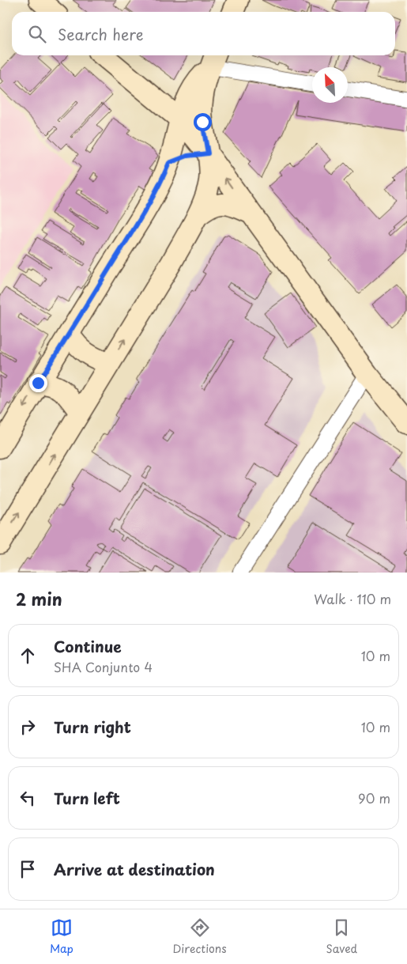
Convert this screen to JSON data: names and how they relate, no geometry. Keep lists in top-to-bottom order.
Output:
{
  "north": "top left",
  "page": {
    "search": "Search here",
    "heading": ["2 min", "Walk · 110 m"],
    "list": [
      ["Continue", "SHA Conjunto 4", "10 m"],
      ["Turn right", "10 m"],
      ["Turn left", "90 m"],
      "Arrive at destination"
    ],
    "nav": ["Map", "Directions", "Saved"]
  }
}
